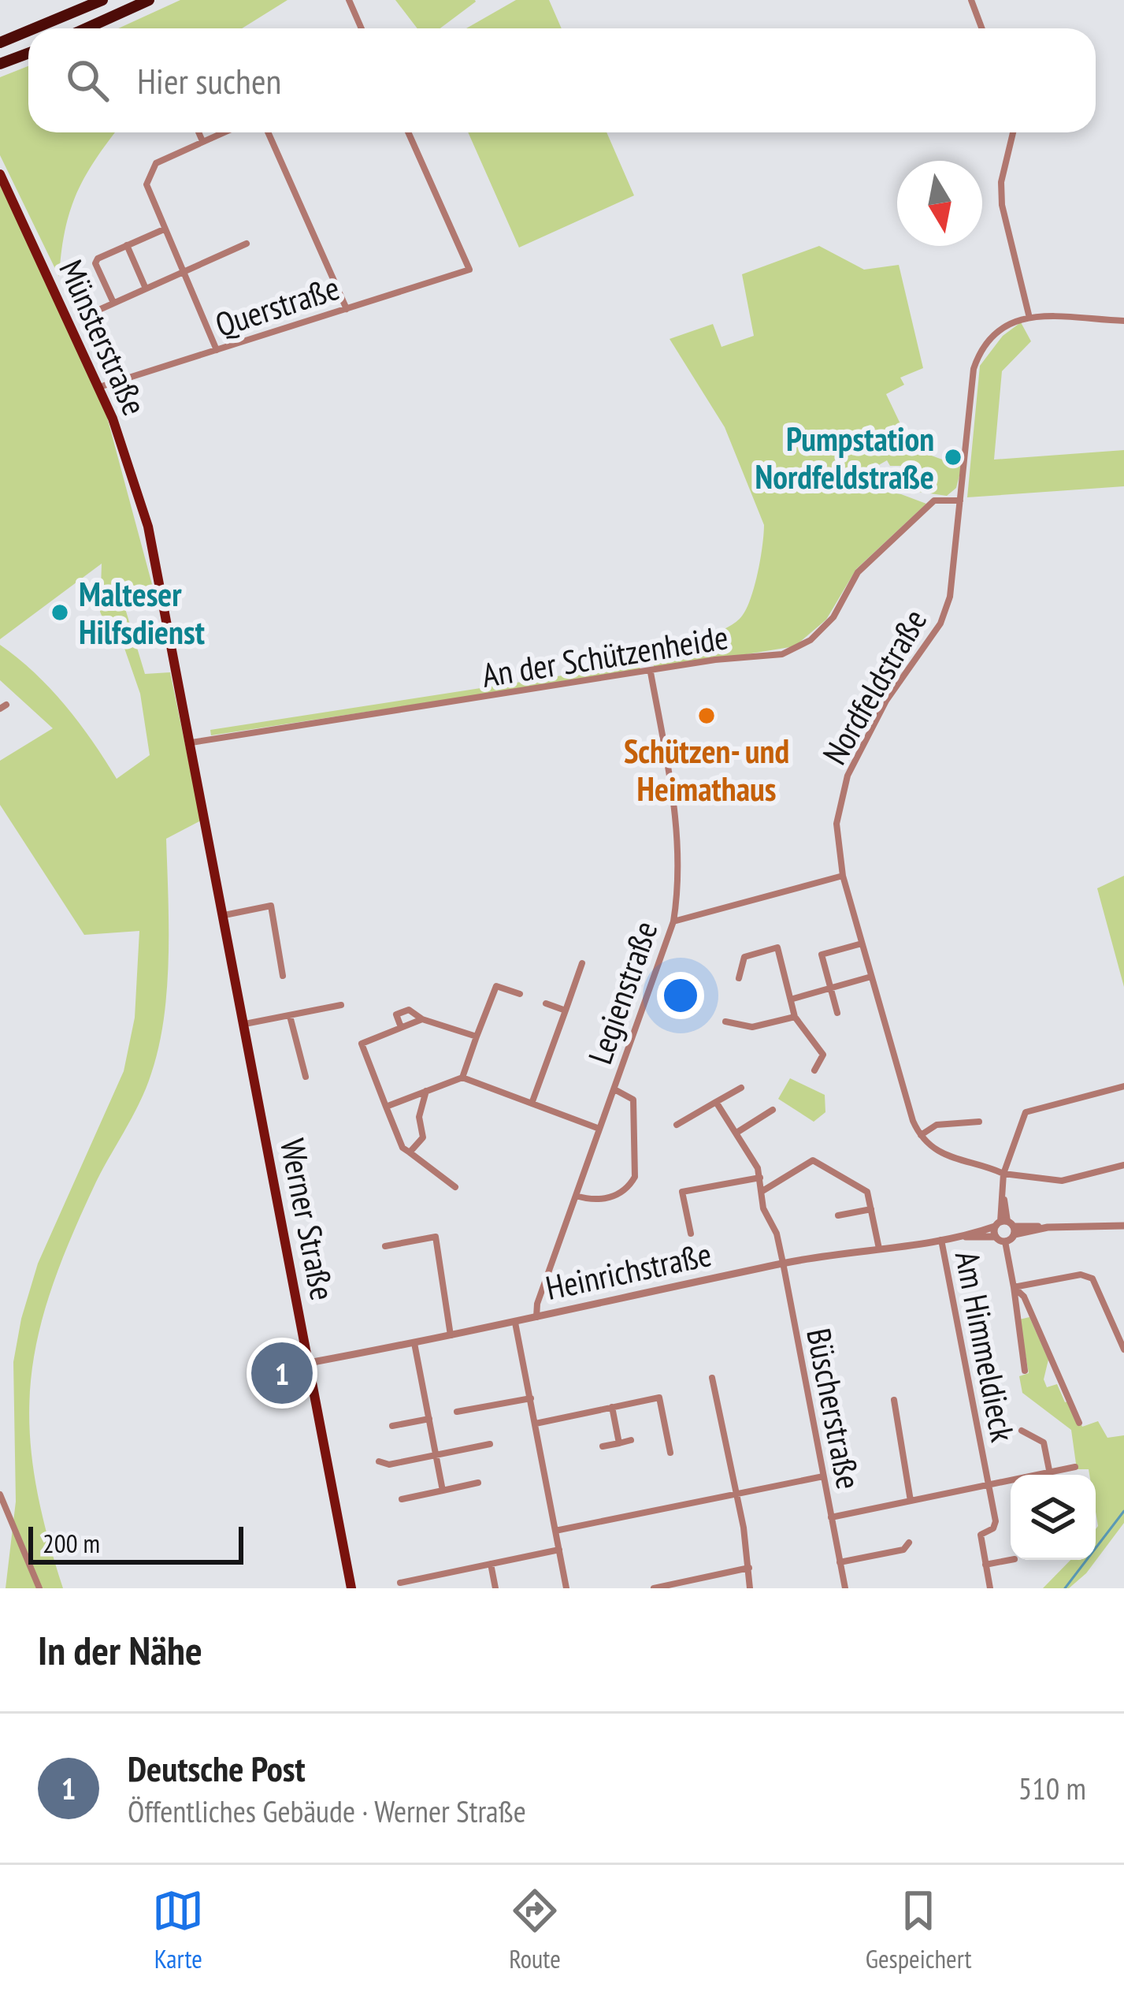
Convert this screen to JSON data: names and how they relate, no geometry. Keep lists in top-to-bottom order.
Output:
{
  "streets": {
    "main road": ["Münsterstraße", "Werner Straße"],
    "street": [
      "Querstraße",
      "An der Schützenheide",
      "Nordfeldstraße",
      "Legienstraße",
      "Heinrichstraße",
      "Am Himmeldieck",
      "Büscherstraße"
    ]
  },
  "crossings": [
    ["Querstraße", "Münsterstraße"],
    ["Münsterstraße", "Werner Straße"],
    ["An der Schützenheide", "Nordfeldstraße"],
    ["An der Schützenheide", "Legienstraße"],
    ["An der Schützenheide", "Werner Straße"],
    ["Legienstraße", "Heinrichstraße"],
    ["Werner Straße", "Heinrichstraße"],
    ["Heinrichstraße", "Am Himmeldieck"],
    ["Heinrichstraße", "Büscherstraße"]
  ],
  "places": ["Pumpstation Nordfeldstraße", "Malteser Hilfsdienst", "Schützen- und Heimathaus"],
  "scale_bar": "200 m",
  "north": "bottom",
  "page": {
    "search": "Hier suchen",
    "pins": "1",
    "scale": "200 m",
    "heading": "In der Nähe",
    "list": [
      {
        "mark": "1",
        "name": "Deutsche Post",
        "note": "Öffentliches Gebäude · Werner Straße",
        "value": "510 m"
      }
    ],
    "nav": ["Karte", "Route", "Gespeichert"]
  }
}
